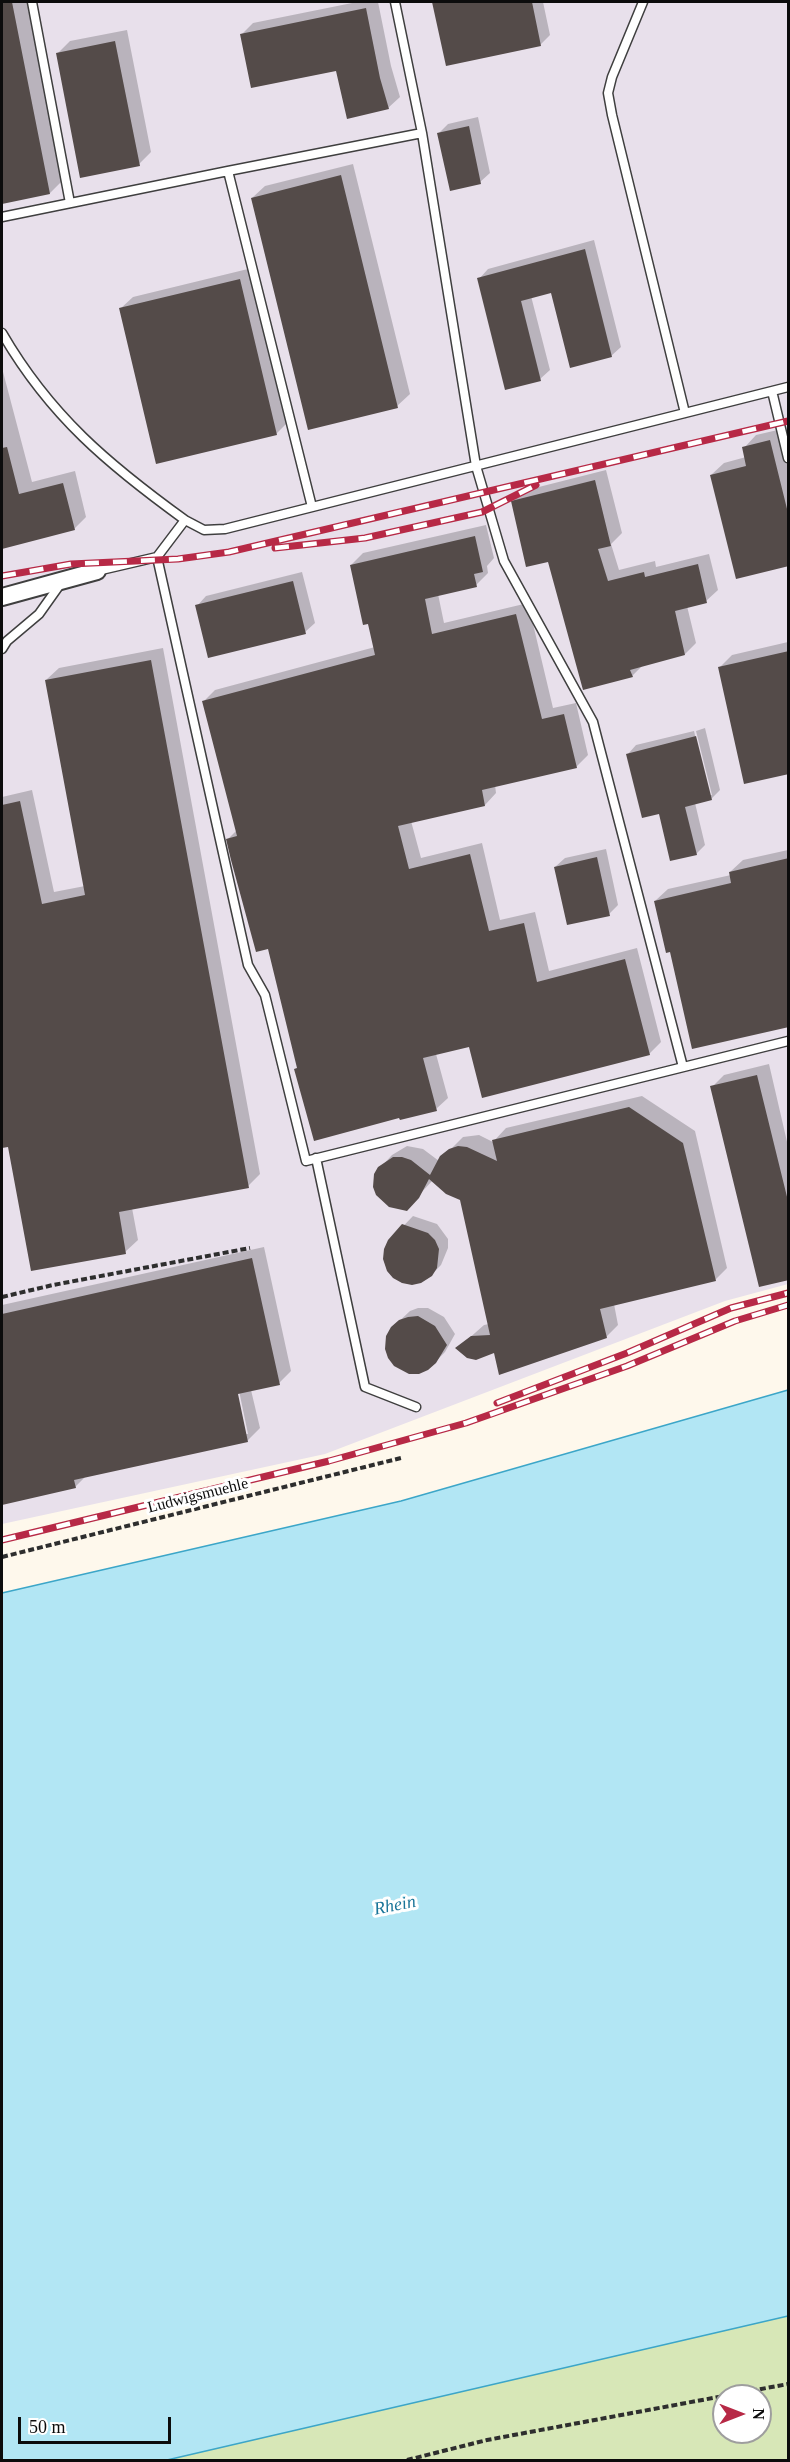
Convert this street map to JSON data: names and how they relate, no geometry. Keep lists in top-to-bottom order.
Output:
{
  "streets": {
    "path": ["Ludwigsmuehle"]
  },
  "water": ["Rhein"],
  "scale_bar": "50 m",
  "north": "right"
}
